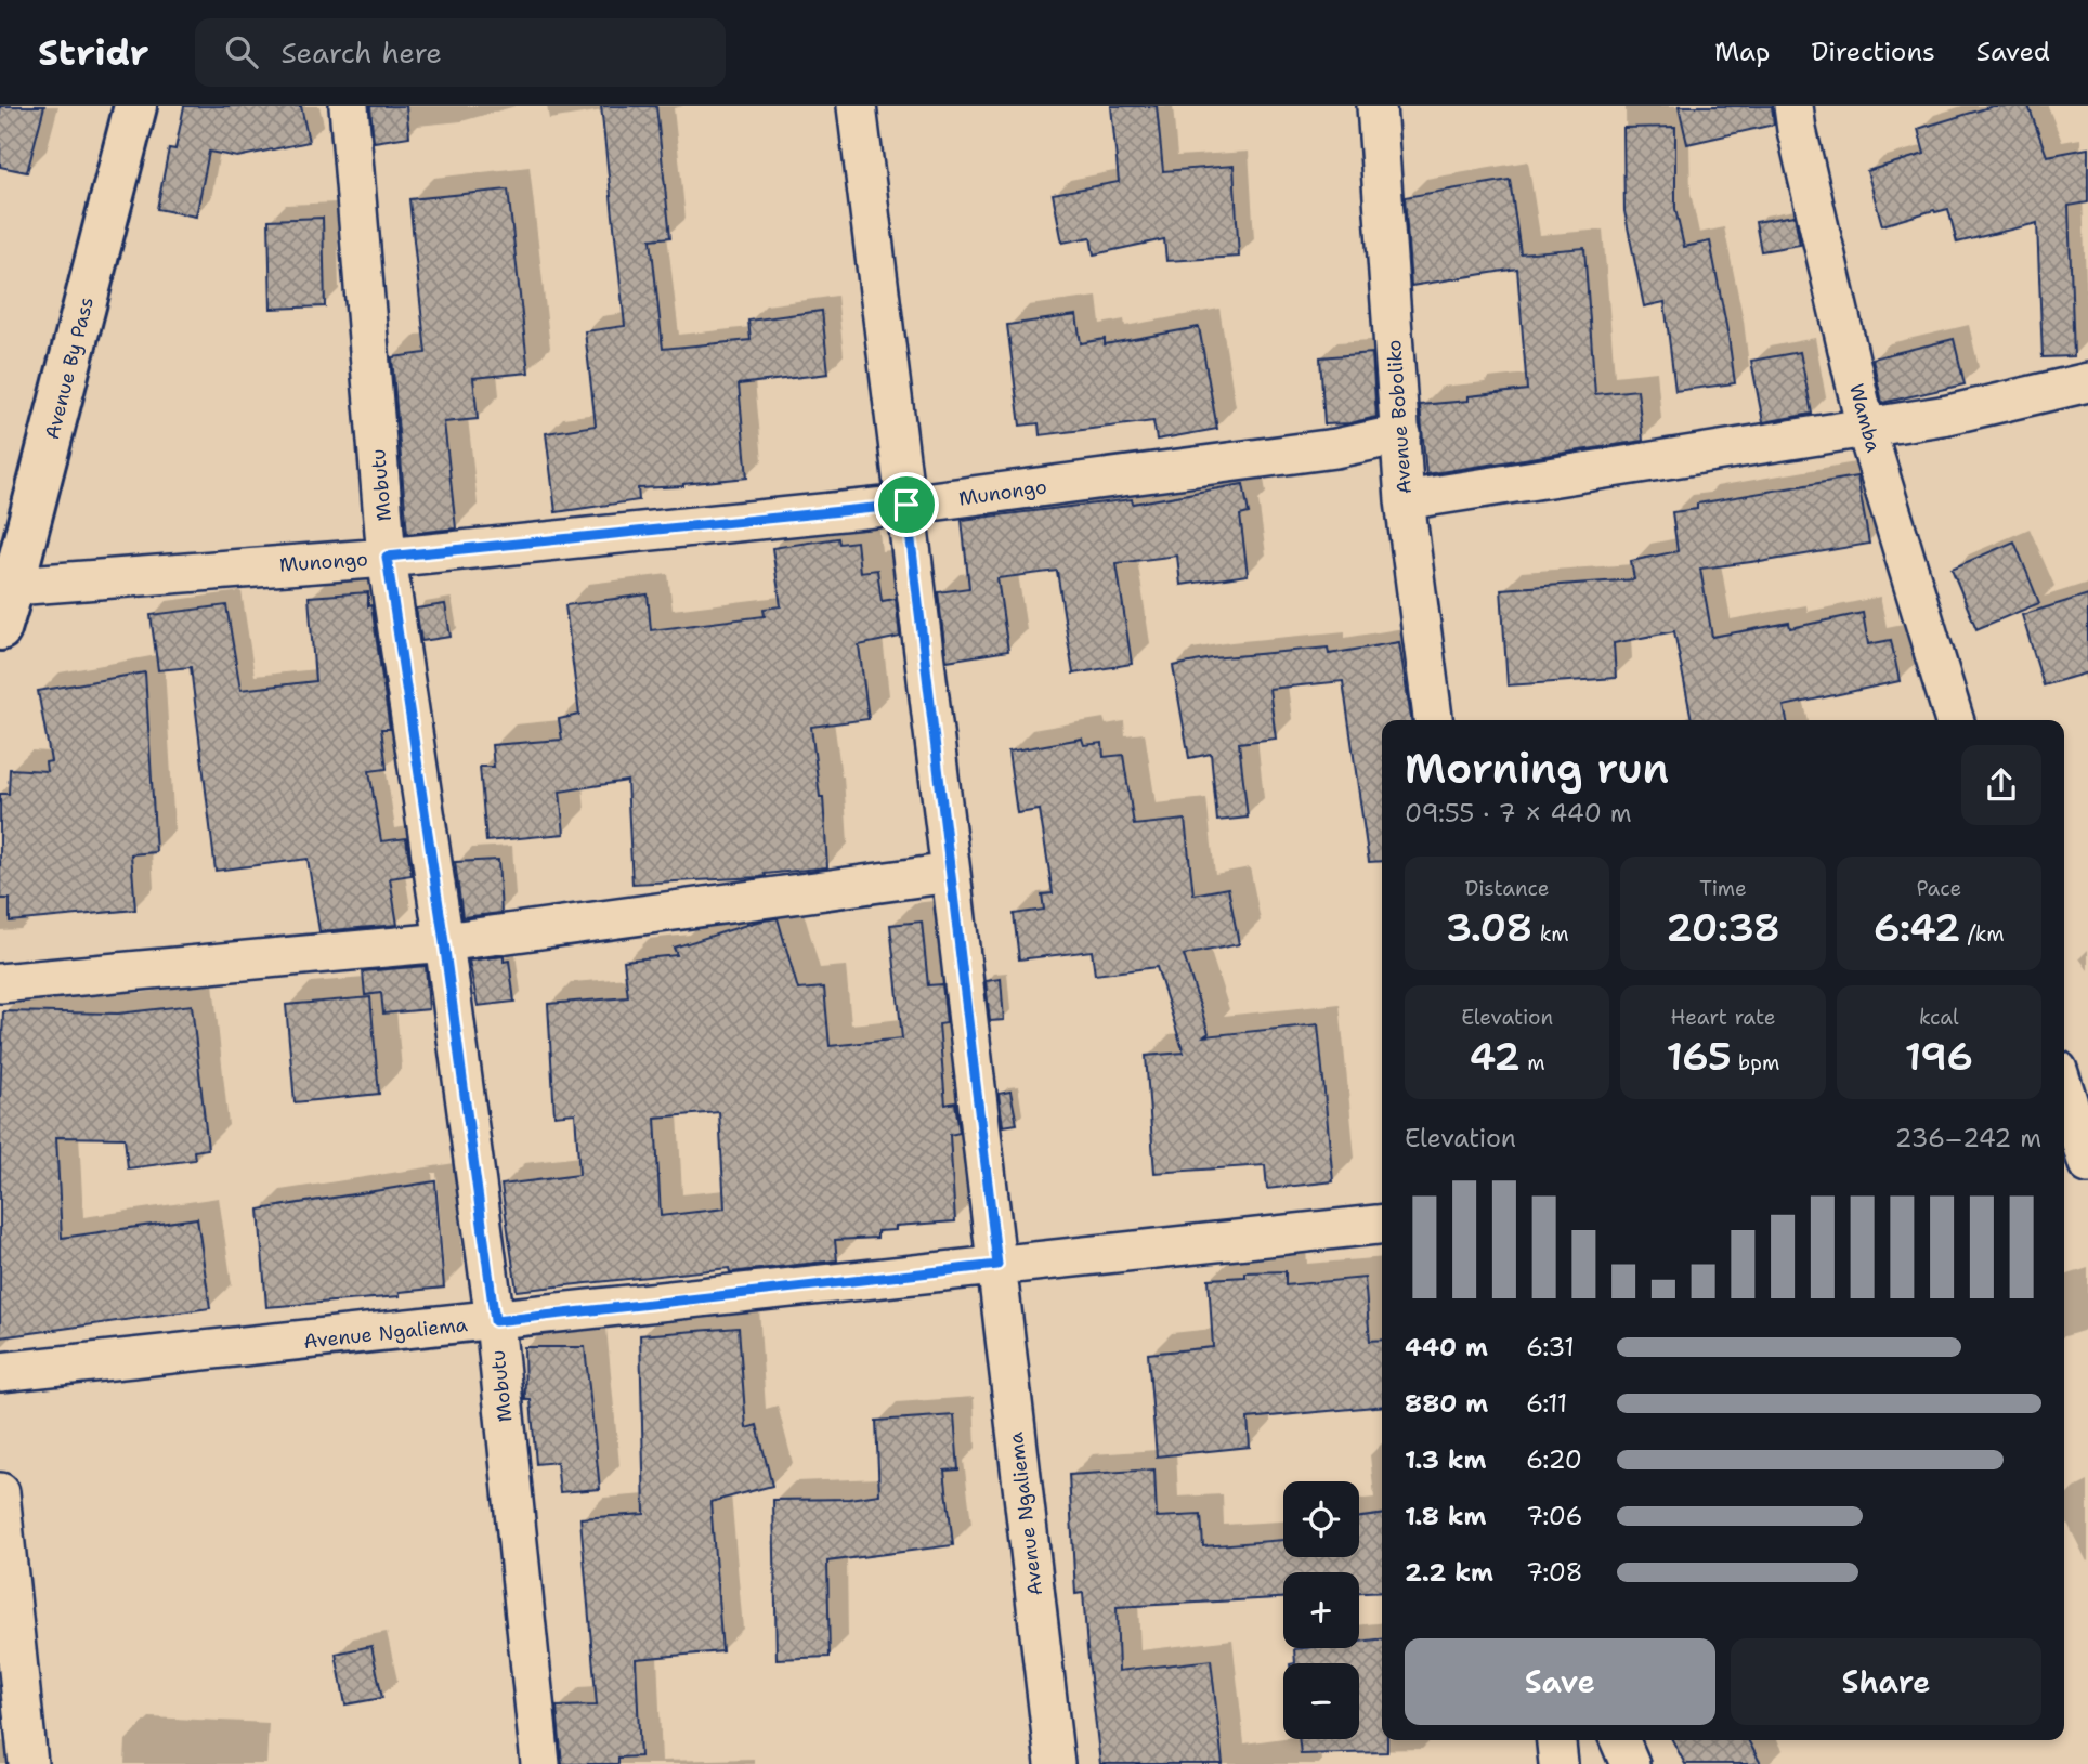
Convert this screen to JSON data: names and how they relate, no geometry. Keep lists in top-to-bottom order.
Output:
{
  "streets": {
    "highway": ["Avenue By Pass"],
    "street": [
      "Avenue Boboliko",
      "Wamba",
      "Mobutu",
      "Munongo",
      "Avenue Ngaliema"
    ]
  },
  "crossings": [
    ["Avenue By Pass", "Munongo"],
    ["Avenue Boboliko", "Munongo"],
    ["Mobutu", "Munongo"],
    ["Mobutu", "Avenue Ngaliema"]
  ],
  "page": {
    "header": "Stridr",
    "search": "Search here",
    "nav": ["Map", "Directions", "Saved"],
    "heading": ["Morning run", "09:55 · 7 × 440 m"],
    "stats": [
      ["Distance", "3.08 km"],
      ["Time", "20:38"],
      ["Pace", "6:42 /km"],
      ["Elevation", "42 m"],
      ["Heart rate", "165 bpm"],
      ["kcal", "196"]
    ],
    "chart": ["Elevation", "236–242 m"],
    "list": [
      {
        "name": "440 m",
        "note": "6:31"
      },
      {
        "name": "880 m",
        "note": "6:11"
      },
      {
        "name": "1.3 km",
        "note": "6:20"
      },
      {
        "name": "1.8 km",
        "note": "7:06"
      },
      {
        "name": "2.2 km",
        "note": "7:08"
      }
    ],
    "map_buttons": ["+", "−"],
    "buttons": ["Save", "Share"]
  }
}
